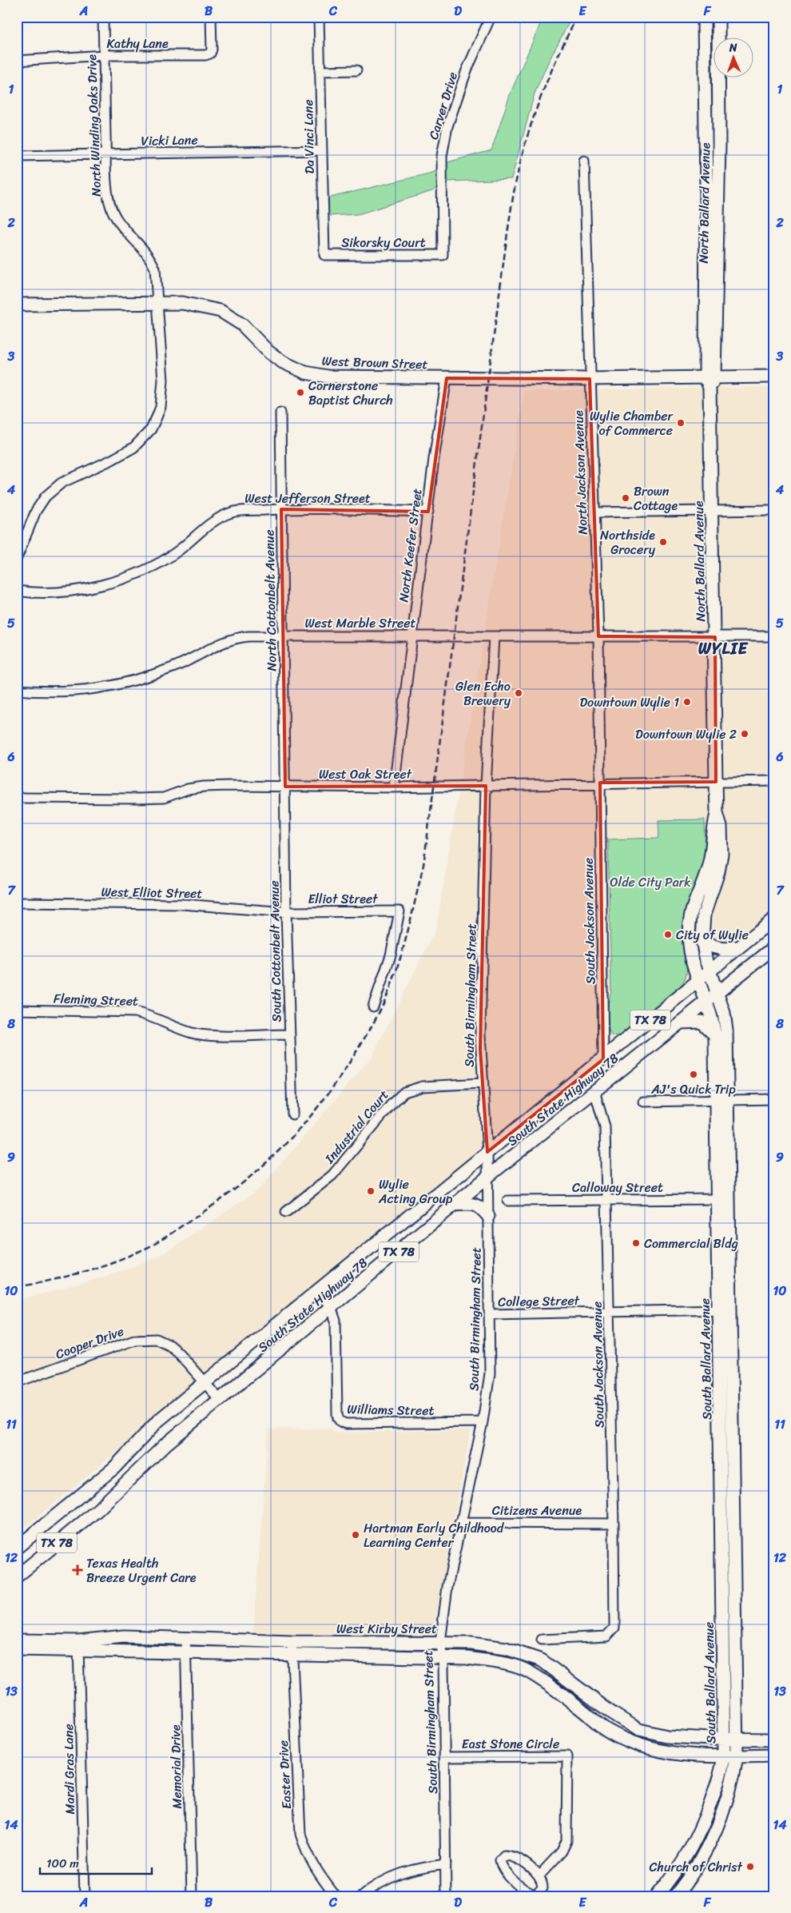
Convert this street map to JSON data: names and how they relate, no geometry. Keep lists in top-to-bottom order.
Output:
{
  "streets": {
    "main road": [
      "North Ballard Avenue",
      "West Brown Street",
      "TX 78",
      "South State Highway 78",
      "South Ballard Avenue",
      "West Kirby Street"
    ],
    "street": [
      "Kathy Lane",
      "Carver Drive",
      "North Winding Oaks Drive",
      "Da Vinci Lane",
      "Vicki Lane",
      "Sikorsky Court",
      "North Jackson Avenue",
      "West Jefferson Street",
      "North Keefer Street",
      "North Cottonbelt Avenue",
      "West Marble Street",
      "West Oak Street",
      "West Elliot Street",
      "Elliot Street",
      "South Jackson Avenue",
      "South Cottonbelt Avenue",
      "South Birmingham Street",
      "Fleming Street",
      "Industrial Court",
      "Calloway Street",
      "College Street",
      "Cooper Drive",
      "Williams Street",
      "Citizens Avenue",
      "East Stone Circle",
      "Memorial Drive",
      "Mardi Gras Lane",
      "Easter Drive"
    ]
  },
  "crossings": [
    ["Kathy Lane", "North Winding Oaks Drive"],
    ["Carver Drive", "Sikorsky Court"],
    ["North Winding Oaks Drive", "Vicki Lane"],
    ["North Winding Oaks Drive", "West Brown Street"],
    ["Da Vinci Lane", "Vicki Lane"],
    ["Da Vinci Lane", "Sikorsky Court"],
    ["North Ballard Avenue", "West Brown Street"],
    ["North Ballard Avenue", "West Marble Street"],
    ["North Ballard Avenue", "West Oak Street"],
    ["North Ballard Avenue", "South Ballard Avenue"],
    ["West Brown Street", "North Jackson Avenue"],
    ["West Brown Street", "North Keefer Street"],
    ["North Jackson Avenue", "West Marble Street"],
    ["North Jackson Avenue", "West Oak Street"],
    ["North Jackson Avenue", "South Jackson Avenue"],
    ["West Jefferson Street", "North Keefer Street"],
    ["West Jefferson Street", "North Cottonbelt Avenue"],
    ["North Keefer Street", "West Marble Street"],
    ["North Keefer Street", "West Oak Street"],
    ["North Cottonbelt Avenue", "West Marble Street"],
    ["North Cottonbelt Avenue", "West Oak Street"],
    ["North Cottonbelt Avenue", "South Cottonbelt Avenue"],
    ["West Marble Street", "South Birmingham Street"],
    ["West Oak Street", "South Jackson Avenue"],
    ["West Oak Street", "South Cottonbelt Avenue"],
    ["West Oak Street", "South Birmingham Street"],
    ["West Oak Street", "South Ballard Avenue"],
    ["West Elliot Street", "Elliot Street"],
    ["West Elliot Street", "South Cottonbelt Avenue"],
    ["Elliot Street", "South Cottonbelt Avenue"],
    ["South Jackson Avenue", "South State Highway 78"],
    ["South Jackson Avenue", "Calloway Street"],
    ["South Jackson Avenue", "College Street"],
    ["South Jackson Avenue", "Citizens Avenue"],
    ["South Cottonbelt Avenue", "Fleming Street"],
    ["South Birmingham Street", "South State Highway 78"],
    ["South Birmingham Street", "Industrial Court"],
    ["South Birmingham Street", "College Street"],
    ["South Birmingham Street", "Williams Street"],
    ["South Birmingham Street", "Citizens Avenue"],
    ["South Birmingham Street", "West Kirby Street"],
    ["South Birmingham Street", "East Stone Circle"],
    ["TX 78", "South State Highway 78"],
    ["TX 78", "South Ballard Avenue"],
    ["South State Highway 78", "Cooper Drive"],
    ["South State Highway 78", "South Ballard Avenue"],
    ["South State Highway 78", "Williams Street"],
    ["Calloway Street", "South Ballard Avenue"],
    ["College Street", "South Ballard Avenue"],
    ["South Ballard Avenue", "West Kirby Street"],
    ["West Kirby Street", "Memorial Drive"],
    ["West Kirby Street", "Mardi Gras Lane"],
    ["West Kirby Street", "Easter Drive"]
  ],
  "districts": ["WYLIE"],
  "parks": ["Olde City Park"],
  "places": {
    "other": [
      "Cornerstone Baptist Church",
      "Wylie Chamber of Commerce",
      "Brown Cottage",
      "Northside Grocery",
      "Glen Echo Brewery",
      "Downtown Wylie 1",
      "Downtown Wylie 2",
      "City of Wylie",
      "AJ's Quick Trip",
      "Wylie Acting Group",
      "Commercial Bldg",
      "Hartman Early Childhood Learning Center",
      "Church of Christ"
    ],
    "health": ["Texas Health Breeze Urgent Care"]
  },
  "scale_bar": "100 m",
  "north": "top",
  "grid": {
    "columns": [
      "A",
      "B",
      "C",
      "D",
      "E",
      "F"
    ],
    "rows": [
      "1",
      "2",
      "3",
      "4",
      "5",
      "6",
      "7",
      "8",
      "9",
      "10",
      "11",
      "12",
      "13",
      "14"
    ]
  }
}
